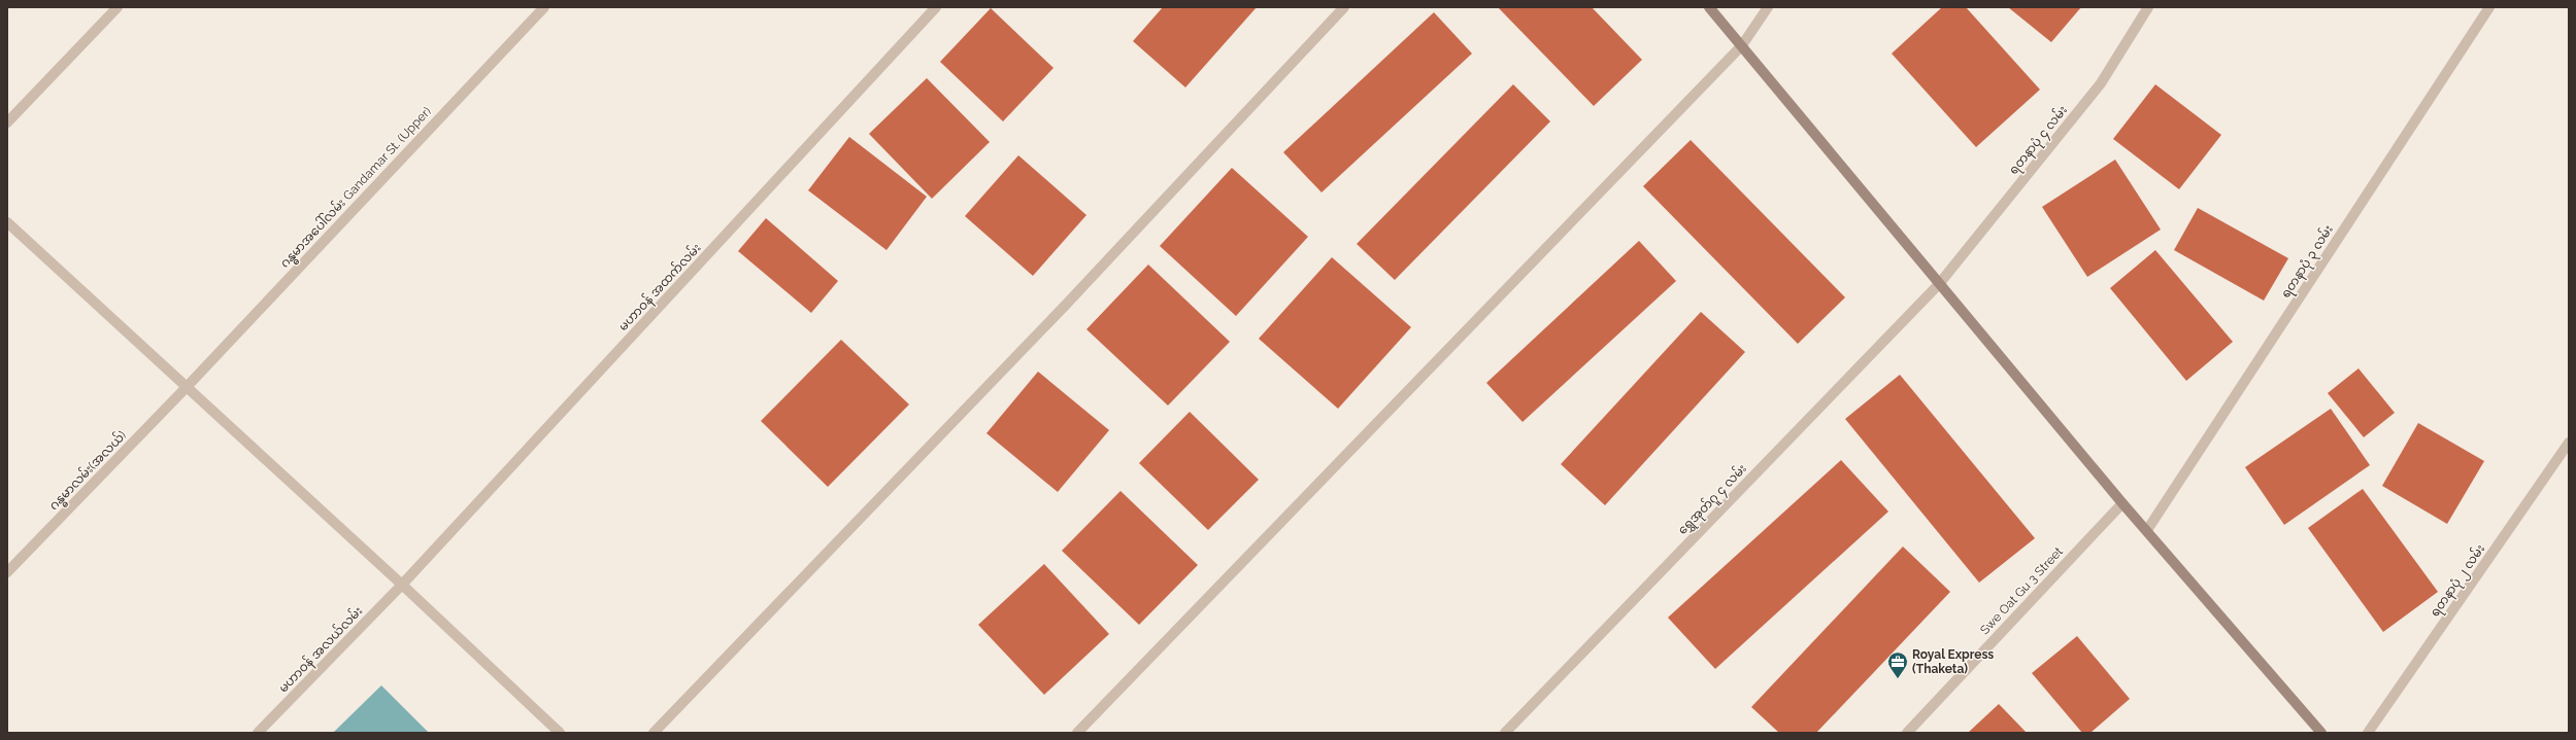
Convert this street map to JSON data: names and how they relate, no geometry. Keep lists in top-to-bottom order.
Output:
{
  "streets": {
    "street": [
      "ရတနာပုံ ၄ လမ်း",
      "ဂန္ဓမာအပေါ်လမ်း Gandamar St. (Upper)",
      "ရတနာပုံ ၃ လမ်း",
      "မဟာဝန် အထက်လမ်း",
      "ဂန္ဓမာလမ်း(အလယ်)",
      "ရွှေအုတ်ဂူ ၄ လမ်း",
      "ရတနာပုံ ၂ လမ်း",
      "Swe Oat Gu 3 Street",
      "မဟာဝန် အလယ်လမ်း"
    ]
  },
  "crossings": [
    ["ရတနာပုံ ၄ လမ်း", "ရွှေအုတ်ဂူ ၄ လမ်း"],
    ["ဂန္ဓမာအပေါ်လမ်း Gandamar St. (Upper)", "ဂန္ဓမာလမ်း(အလယ်)"],
    ["မဟာဝန် အထက်လမ်း", "မဟာဝန် အလယ်လမ်း"]
  ],
  "places": {
    "office": ["Royal Express (Thaketa)"]
  }
}
